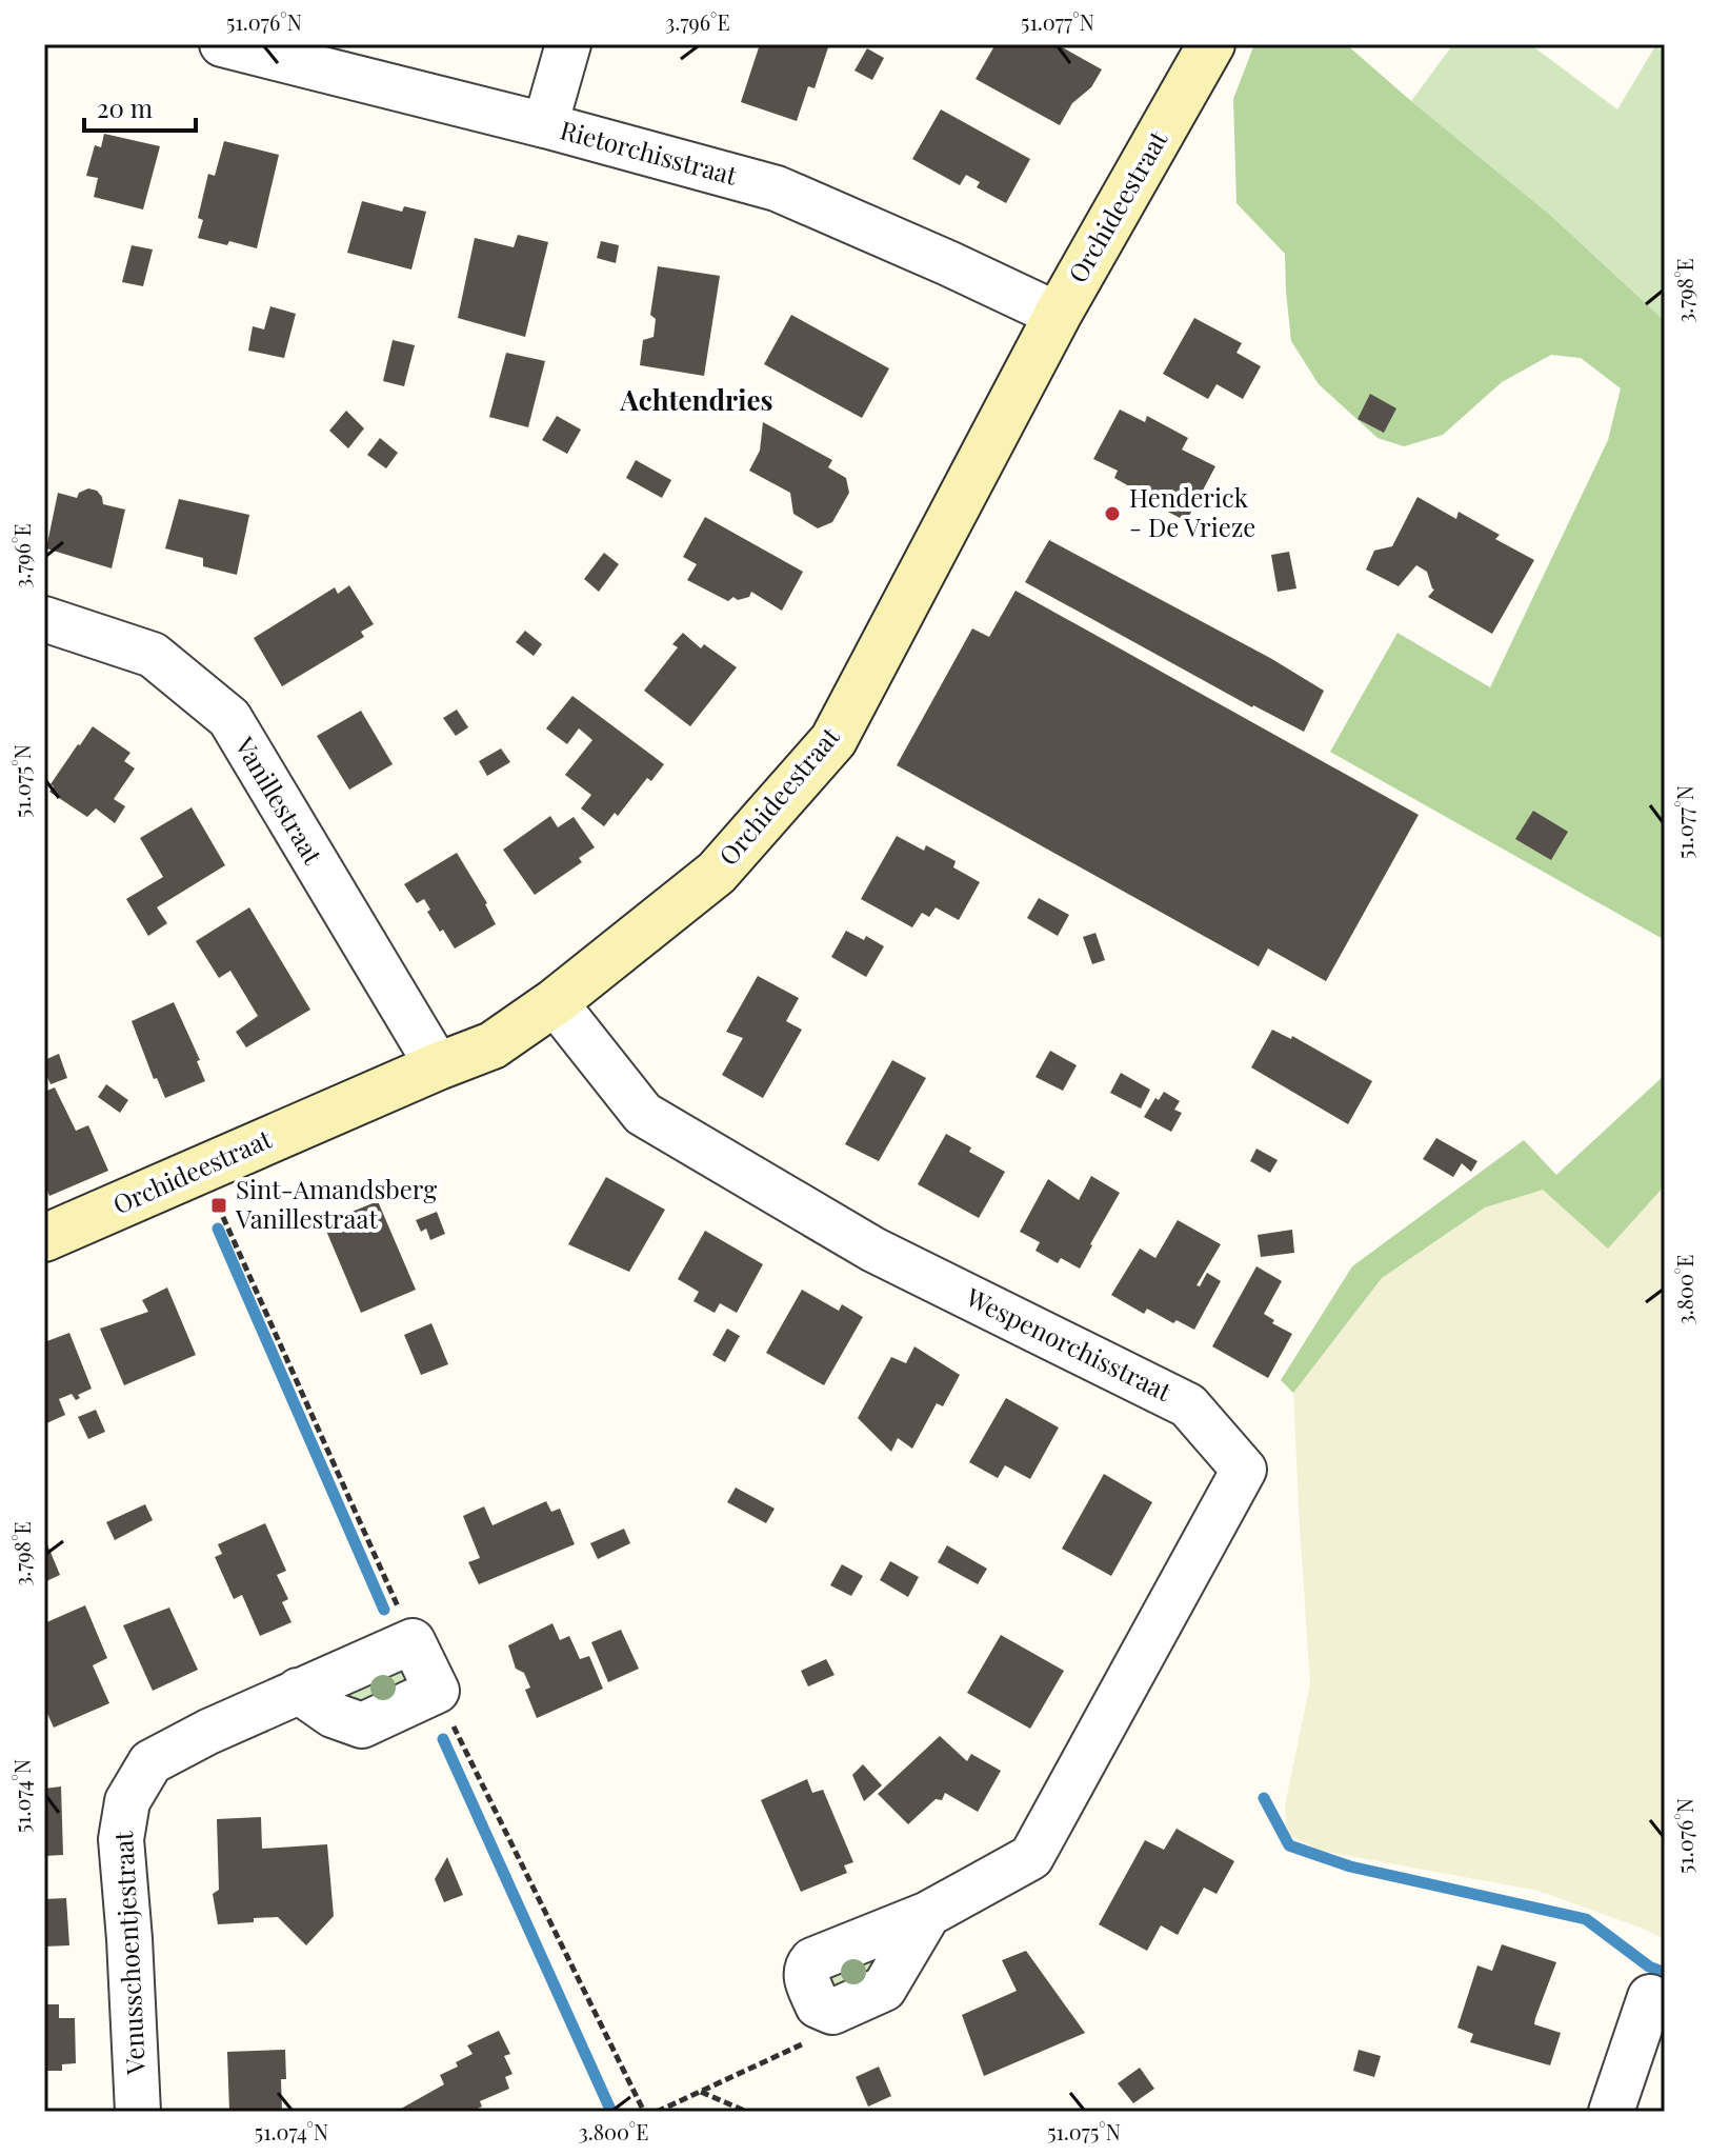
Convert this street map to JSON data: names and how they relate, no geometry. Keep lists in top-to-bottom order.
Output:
{
  "streets": {
    "street": [
      "Rietorchisstraat",
      "Orchideestraat",
      "Vanillestraat",
      "Wespenorchisstraat",
      "Venusschoentjestraat"
    ]
  },
  "crossings": [
    ["Rietorchisstraat", "Orchideestraat"],
    ["Orchideestraat", "Vanillestraat"],
    ["Orchideestraat", "Wespenorchisstraat"]
  ],
  "districts": ["Achtendries"],
  "places": {
    "other": ["Henderick - De Vrieze"],
    "transit": ["Sint-Amandsberg Vanillestraat"]
  },
  "scale_bar": "20 m",
  "coordinates": [
    "51.076°N",
    "3.796°E",
    "51.077°N",
    "3.798°E",
    "51.075°N",
    "3.800°E",
    "51.074°N"
  ]
}
